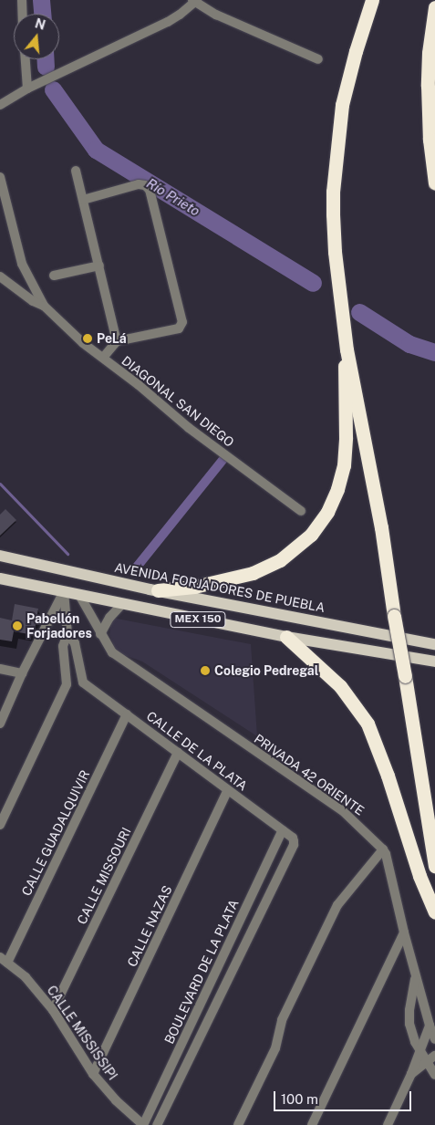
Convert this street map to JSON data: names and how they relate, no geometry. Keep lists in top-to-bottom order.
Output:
{
  "streets": {
    "main road": ["AVENIDA FORJADORES DE PUEBLA", "MEX 150"],
    "street": [
      "DIAGONAL SAN DIEGO",
      "CALLE DE LA PLATA",
      "PRIVADA 42 ORIENTE",
      "CALLE GUADALQUIVIR",
      "CALLE MISSOURI",
      "CALLE NAZAS",
      "BOULEVARD DE LA PLATA",
      "CALLE MISSISSIPI"
    ]
  },
  "crossings": [
    ["MEX 150", "PRIVADA 42 ORIENTE"],
    ["CALLE DE LA PLATA", "CALLE GUADALQUIVIR"],
    ["CALLE DE LA PLATA", "CALLE MISSOURI"],
    ["CALLE DE LA PLATA", "CALLE NAZAS"],
    ["CALLE DE LA PLATA", "BOULEVARD DE LA PLATA"],
    ["CALLE GUADALQUIVIR", "CALLE MISSISSIPI"],
    ["CALLE MISSOURI", "CALLE MISSISSIPI"],
    ["CALLE NAZAS", "CALLE MISSISSIPI"],
    ["BOULEVARD DE LA PLATA", "CALLE MISSISSIPI"]
  ],
  "water": ["Río Prieto"],
  "places": ["PeLá", "Pabellón Forjadores", "Colegio Pedregal"],
  "scale_bar": "100 m",
  "north": "top"
}
